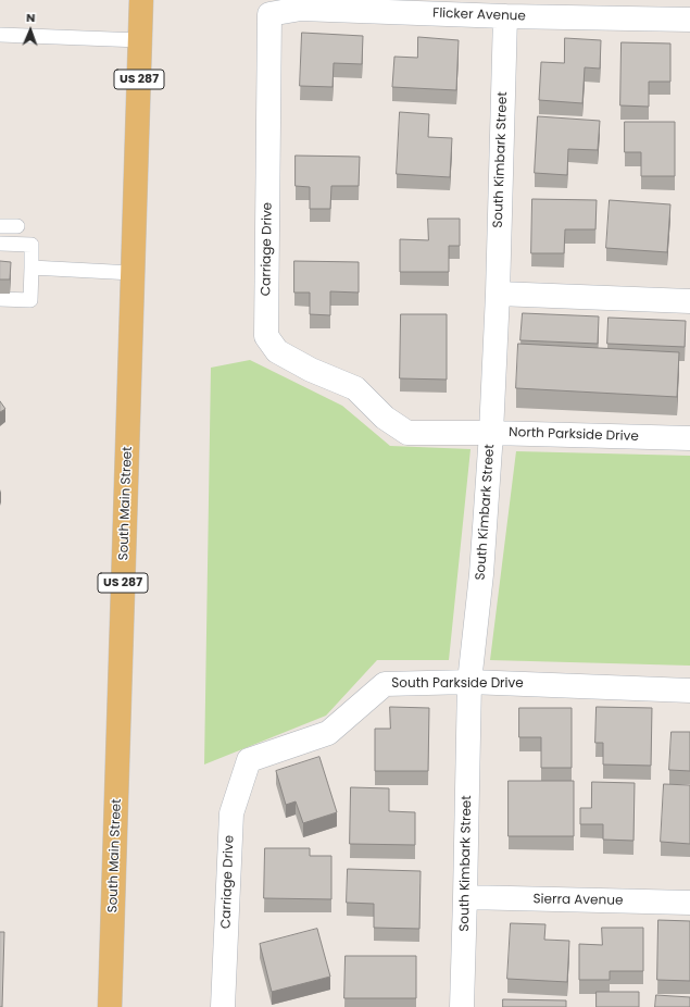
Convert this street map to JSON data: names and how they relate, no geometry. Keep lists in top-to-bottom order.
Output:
{
  "streets": {
    "main road": ["US 287", "South Main Street"],
    "street": [
      "Flicker Avenue",
      "South Kimbark Street",
      "Carriage Drive",
      "North Parkside Drive",
      "South Parkside Drive",
      "Sierra Avenue"
    ]
  },
  "crossings": [
    ["Flicker Avenue", "South Kimbark Street"],
    ["Flicker Avenue", "Carriage Drive"],
    ["South Kimbark Street", "North Parkside Drive"],
    ["South Kimbark Street", "South Parkside Drive"],
    ["South Kimbark Street", "Sierra Avenue"],
    ["Carriage Drive", "North Parkside Drive"],
    ["Carriage Drive", "South Parkside Drive"]
  ],
  "north": "top"
}
